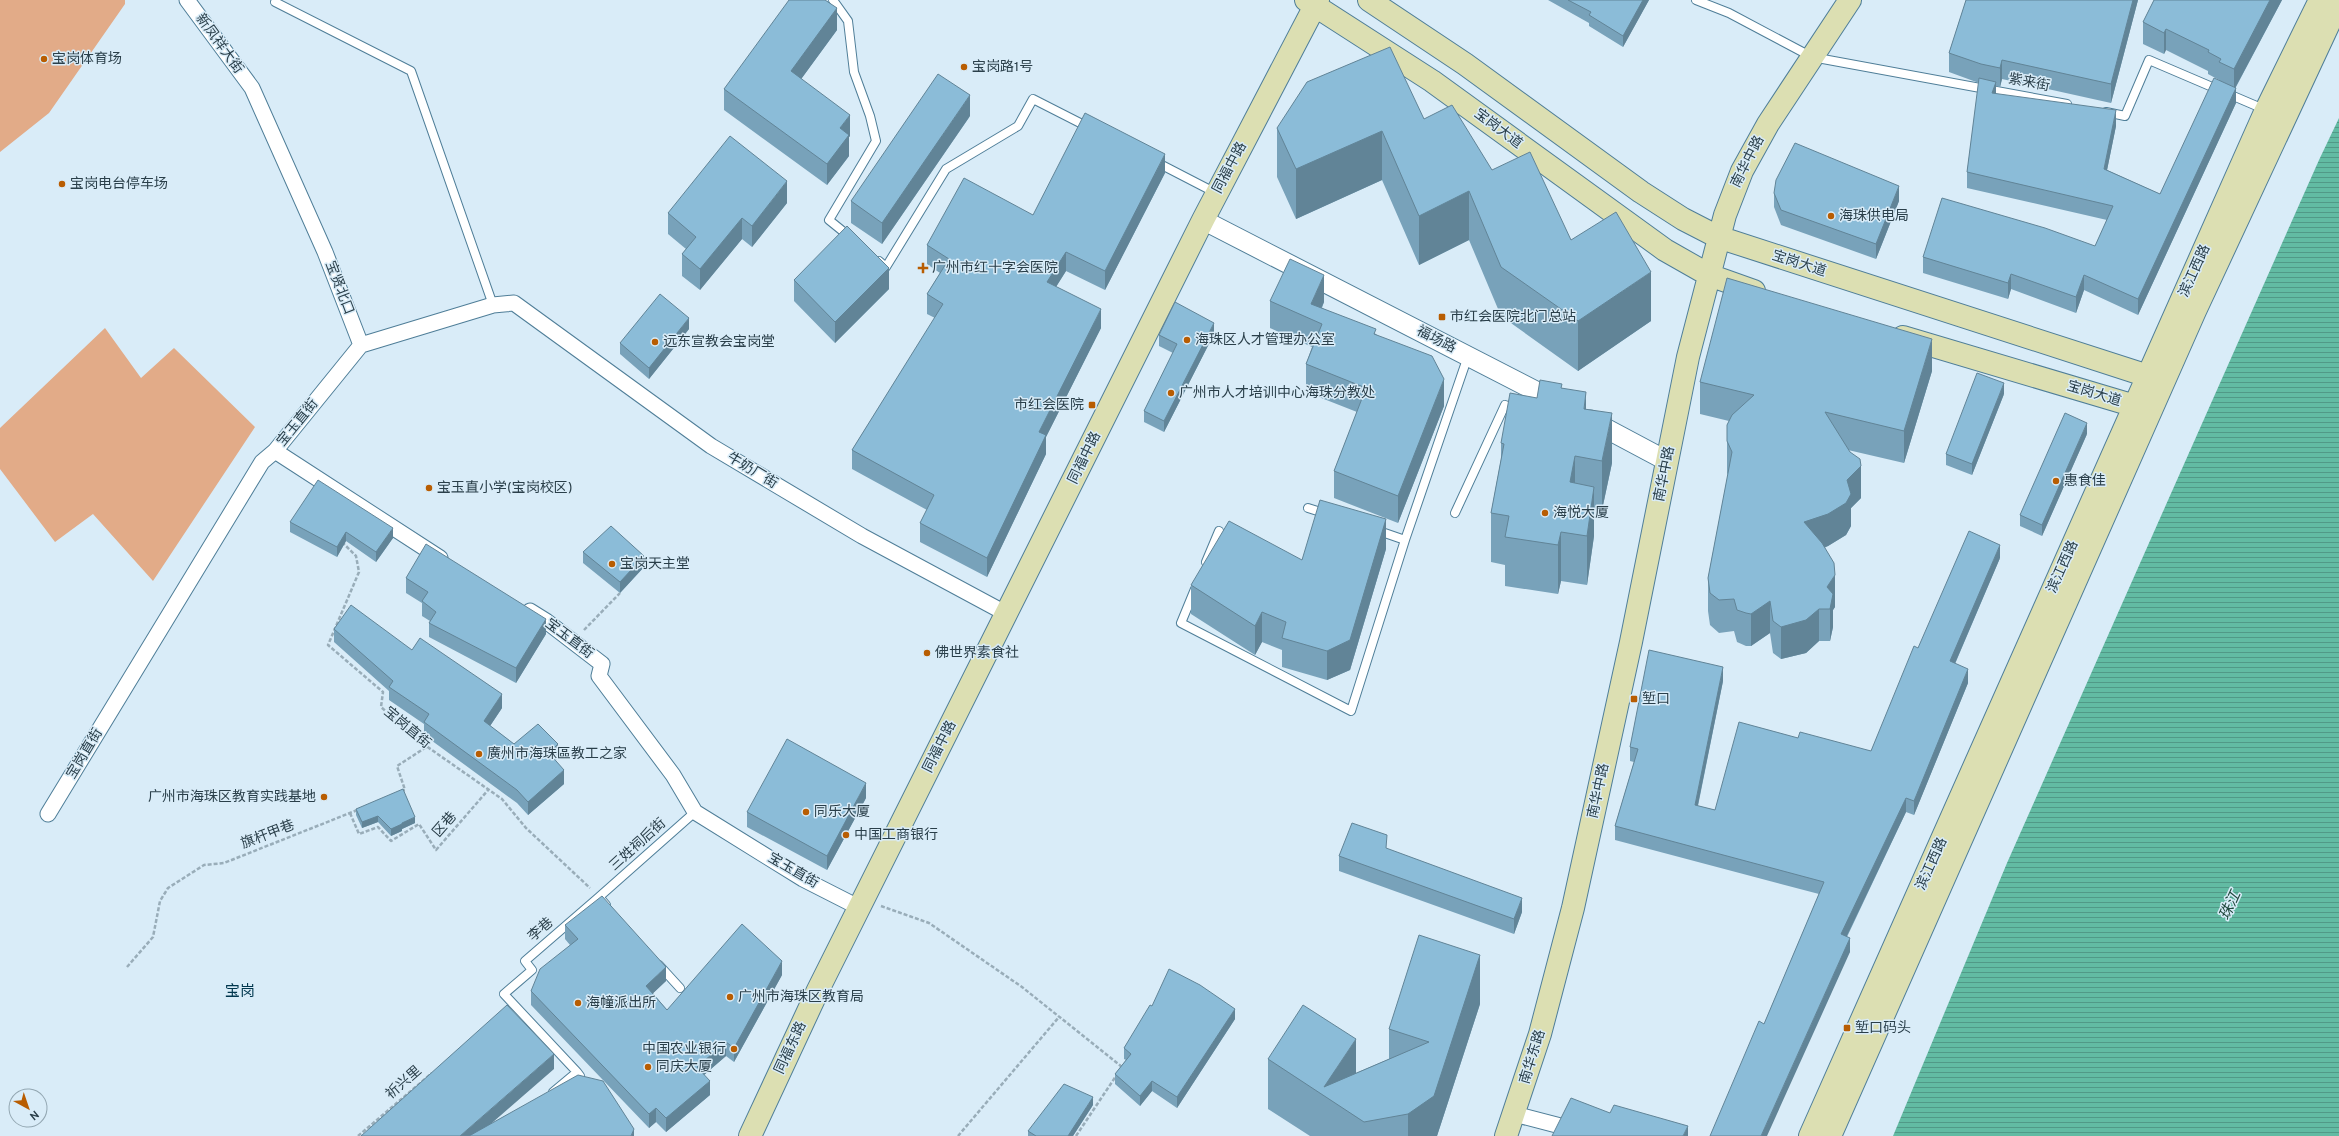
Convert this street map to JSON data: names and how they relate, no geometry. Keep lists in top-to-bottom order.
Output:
{
  "streets": {
    "main road": [
      "宝岗大道",
      "南华中路",
      "同福中路",
      "滨江西路",
      "同福东路",
      "南华东路"
    ],
    "street": [
      "新凤祥大街",
      "宝贤北口",
      "福场路",
      "宝玉直街",
      "牛奶厂街",
      "宝岗直街"
    ],
    "lane": ["紫来街", "三姓祠后街", "李巷"],
    "path": ["区巷", "旗杆甲巷", "祈兴里"]
  },
  "crossings": [
    ["新凤祥大街", "宝贤北口"],
    ["紫来街", "南华中路"],
    ["宝岗大道", "南华中路"],
    ["宝岗大道", "同福中路"],
    ["宝岗大道", "滨江西路"],
    ["南华中路", "福场路"],
    ["南华中路", "南华东路"],
    ["同福中路", "福场路"],
    ["同福中路", "宝玉直街"],
    ["同福中路", "牛奶厂街"],
    ["同福中路", "同福东路"],
    ["宝贤北口", "宝玉直街"],
    ["宝玉直街", "宝岗直街"],
    ["宝玉直街", "三姓祠后街"],
    ["宝玉直街", "同福东路"],
    ["宝岗直街", "区巷"],
    ["宝岗直街", "三姓祠后街"],
    ["宝岗直街", "李巷"],
    ["区巷", "旗杆甲巷"],
    ["三姓祠后街", "李巷"]
  ],
  "districts": ["宝岗"],
  "water": ["珠江"],
  "places": {
    "other": [
      "宝岗体育场",
      "宝岗路1号",
      "宝岗电台停车场",
      "海珠供电局",
      "海珠区人才管理办公室",
      "远东宣教会宝岗堂",
      "广州市人才培训中心海珠分教处",
      "惠食佳",
      "宝玉直小学(宝岗校区)",
      "海悦大厦",
      "宝岗天主堂",
      "佛世界素食社",
      "廣州市海珠區教工之家",
      "广州市海珠区教育实践基地",
      "同乐大厦",
      "中国工商银行",
      "广州市海珠区教育局",
      "海幢派出所",
      "中国农业银行",
      "同庆大厦"
    ],
    "health": ["广州市红十字会医院"],
    "transit": [
      "市红会医院北门总站",
      "市红会医院",
      "堑口",
      "堑口码头"
    ]
  },
  "north": "bottom right"
}
